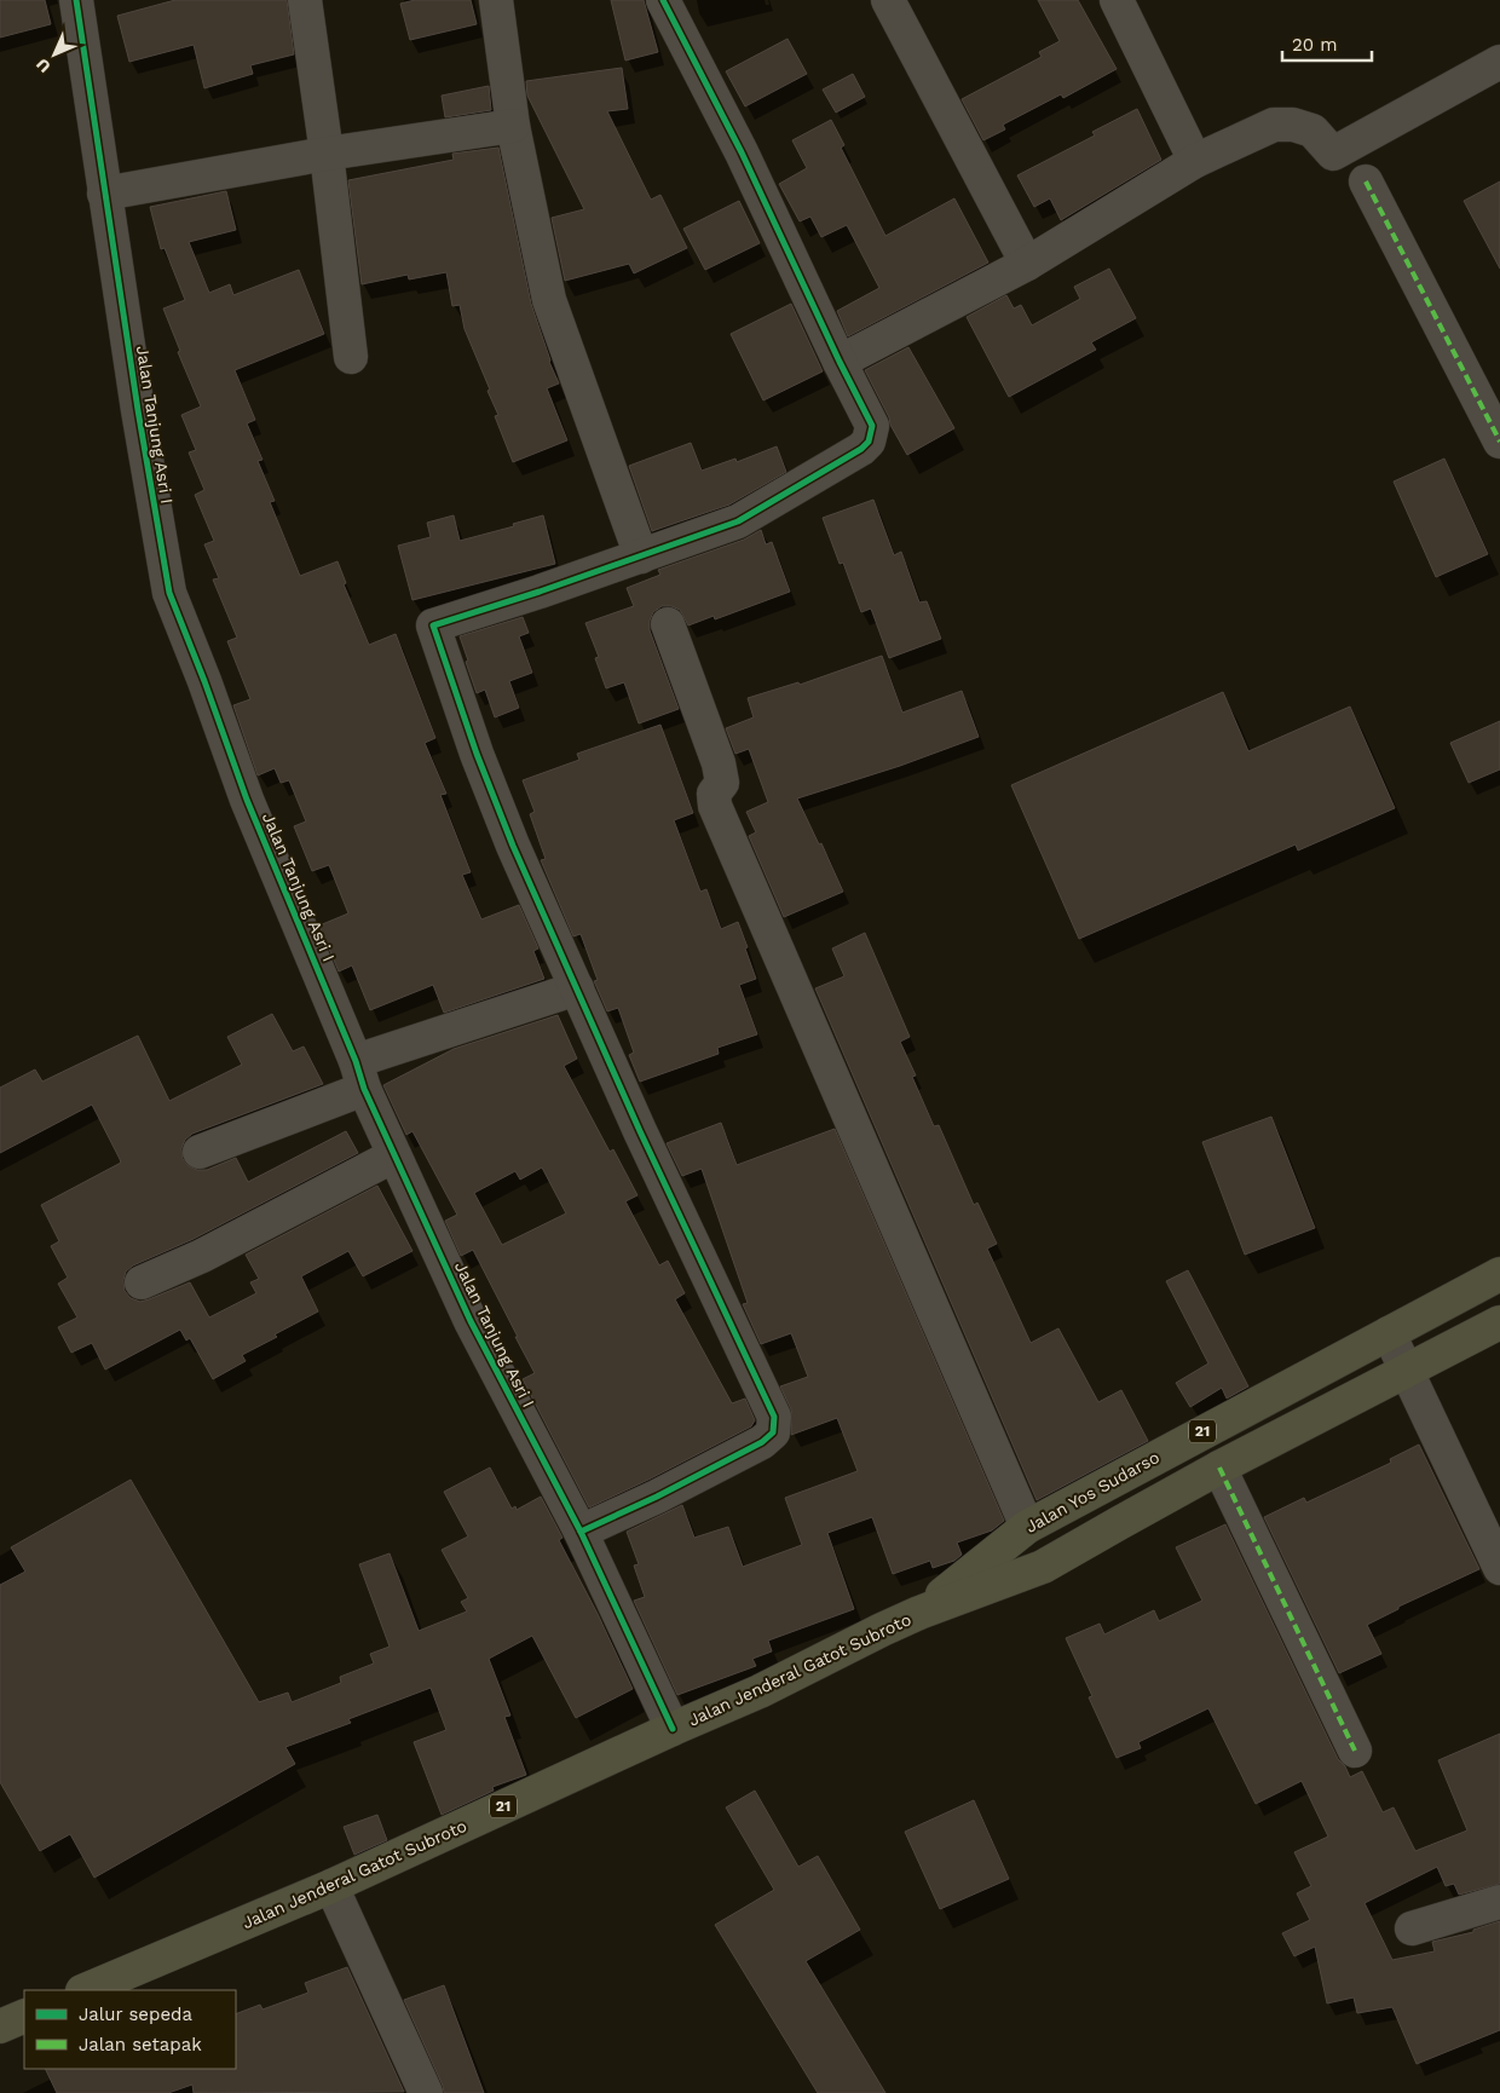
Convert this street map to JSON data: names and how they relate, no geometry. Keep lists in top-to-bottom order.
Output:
{
  "streets": {
    "highway": ["21", "Jalan Yos Sudarso", "Jalan Jenderal Gatot Subroto"],
    "street": ["Jalan Tanjung Asri I"]
  },
  "crossings": [
    ["Jalan Tanjung Asri I", "Jalan Jenderal Gatot Subroto"],
    ["21", "Jalan Yos Sudarso"],
    ["21", "Jalan Jenderal Gatot Subroto"],
    ["Jalan Yos Sudarso", "Jalan Jenderal Gatot Subroto"]
  ],
  "legend": ["Jalur sepeda", "Jalan setapak"],
  "scale_bar": "20 m",
  "north": "bottom left"
}
